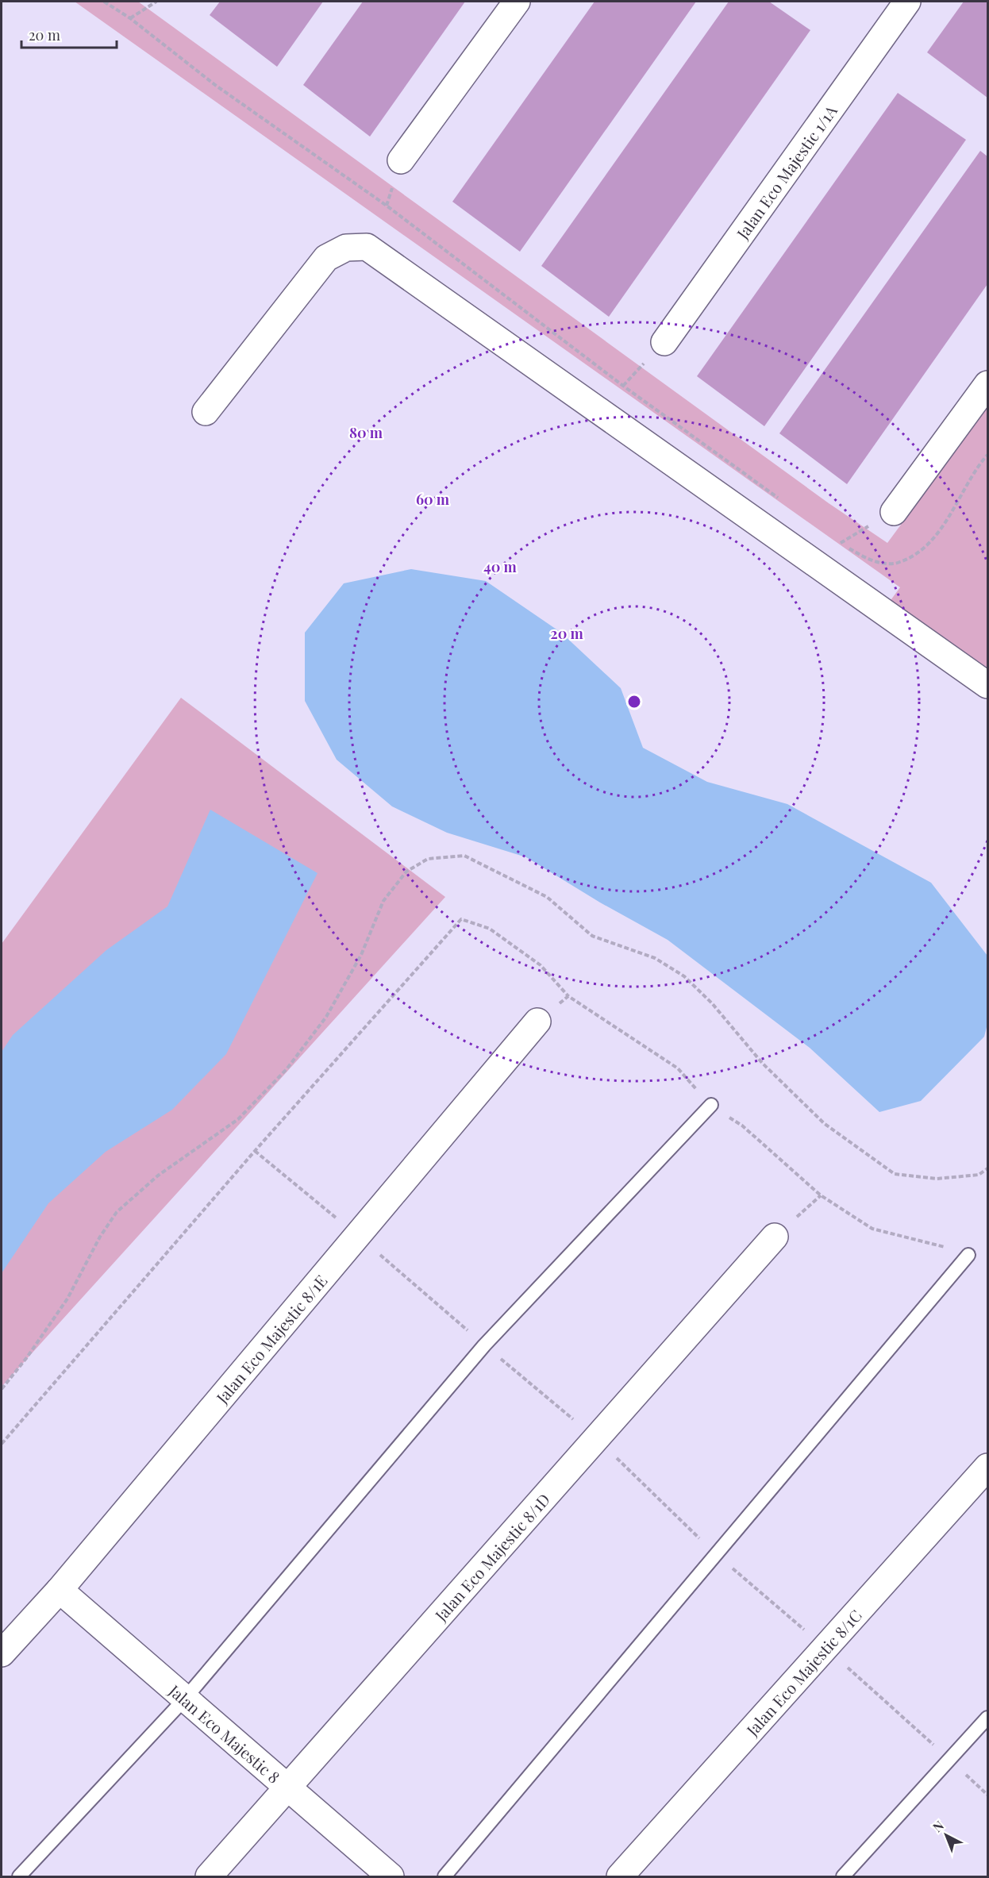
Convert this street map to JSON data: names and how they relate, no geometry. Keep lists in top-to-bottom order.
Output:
{
  "streets": {
    "street": [
      "Jalan Eco Majestic 1/1A",
      "Jalan Eco Majestic 8/1E",
      "Jalan Eco Majestic 8/1D",
      "Jalan Eco Majestic 8/1C",
      "Jalan Eco Majestic 8"
    ]
  },
  "crossings": [
    ["Jalan Eco Majestic 8/1E", "Jalan Eco Majestic 8"],
    ["Jalan Eco Majestic 8/1D", "Jalan Eco Majestic 8"]
  ],
  "scale_bar": "20 m",
  "north": "top left",
  "rings": [
    "80 m",
    "60 m",
    "40 m",
    "20 m"
  ]
}
